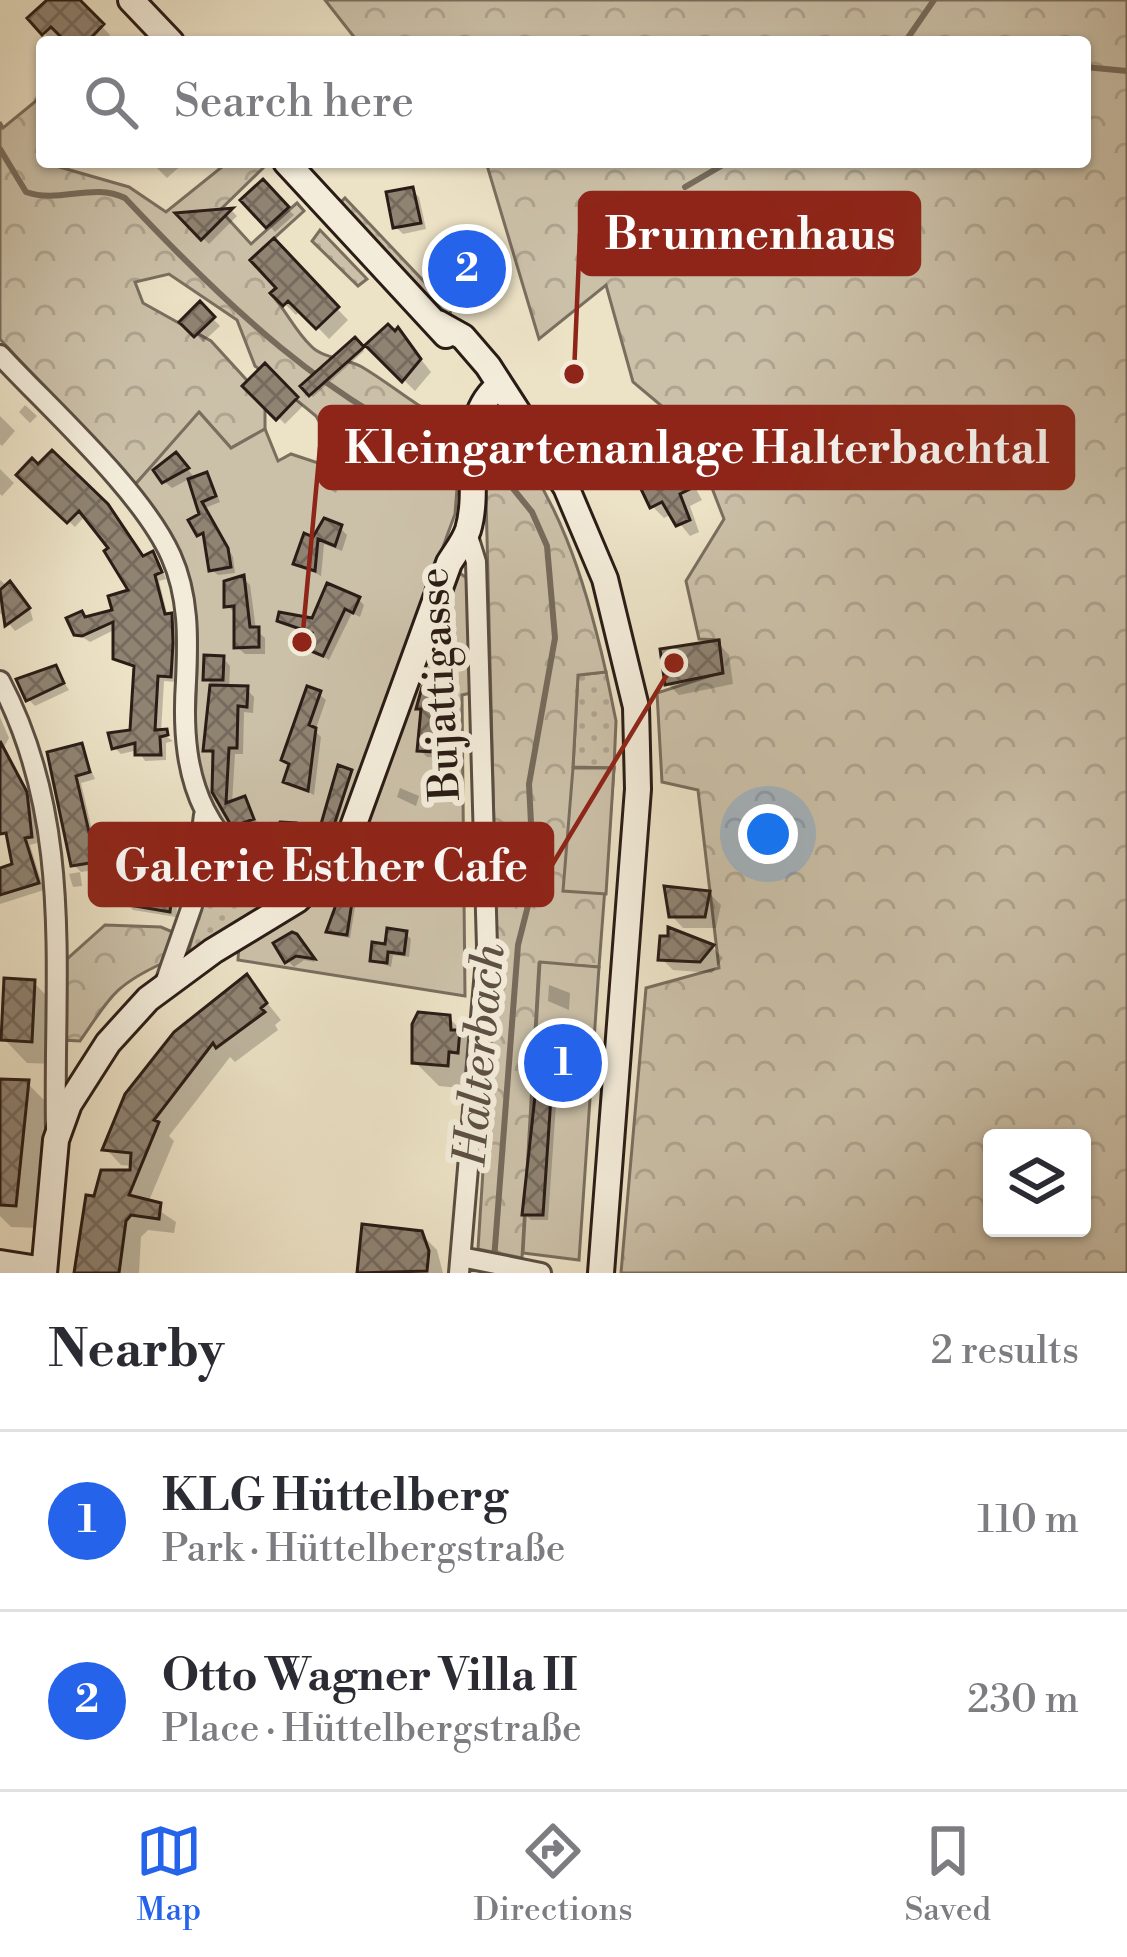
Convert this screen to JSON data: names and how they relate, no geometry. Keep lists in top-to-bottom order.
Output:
{
  "streets": {
    "main road": ["Bujattigasse"]
  },
  "water": ["Halterbach"],
  "places": ["Brunnenhaus", "Kleingartenanlage Halterbachtal", "Galerie Esther Cafe"],
  "page": {
    "search": "Search here",
    "pins": ["2", "1"],
    "heading": ["Nearby", "2 results"],
    "list": [
      {
        "mark": "1",
        "name": "KLG Hüttelberg",
        "note": "Park · Hüttelbergstraße",
        "value": "110 m"
      },
      {
        "mark": "2",
        "name": "Otto Wagner Villa II",
        "note": "Place · Hüttelbergstraße",
        "value": "230 m"
      }
    ],
    "nav": ["Map", "Directions", "Saved"]
  }
}
